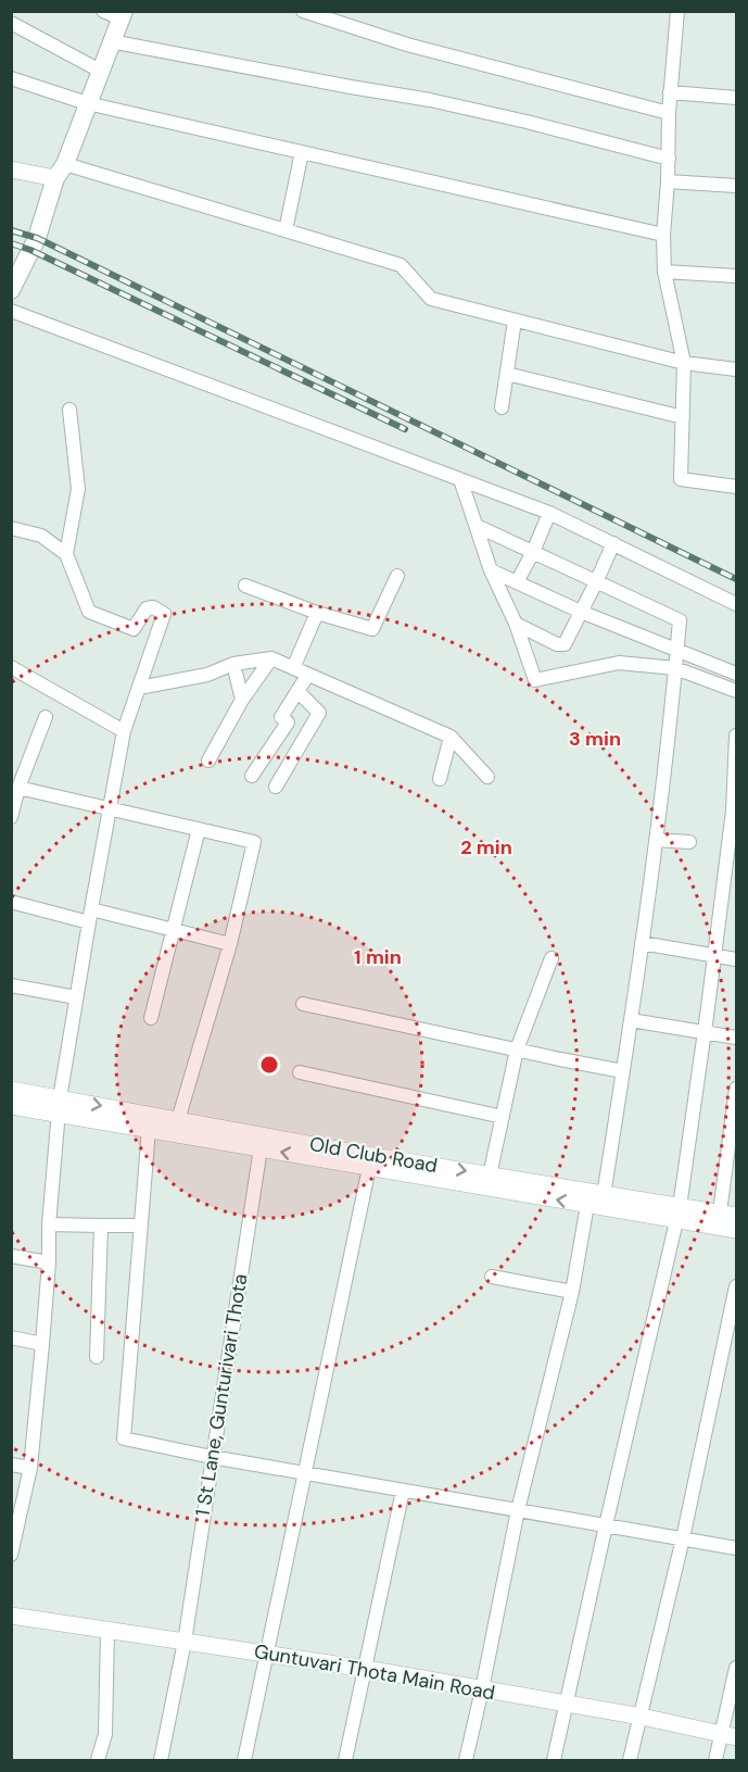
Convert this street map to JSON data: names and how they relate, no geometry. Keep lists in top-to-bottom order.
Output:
{
  "streets": {
    "street": ["Old Club Road", "1 St Lane, Gunturivari Thota", "Guntuvari Thota Main Road"]
  },
  "crossings": [
    ["Old Club Road", "1 St Lane, Gunturivari Thota"],
    ["1 St Lane, Gunturivari Thota", "Guntuvari Thota Main Road"]
  ],
  "rings": ["3 min", "2 min", "1 min"]
}
